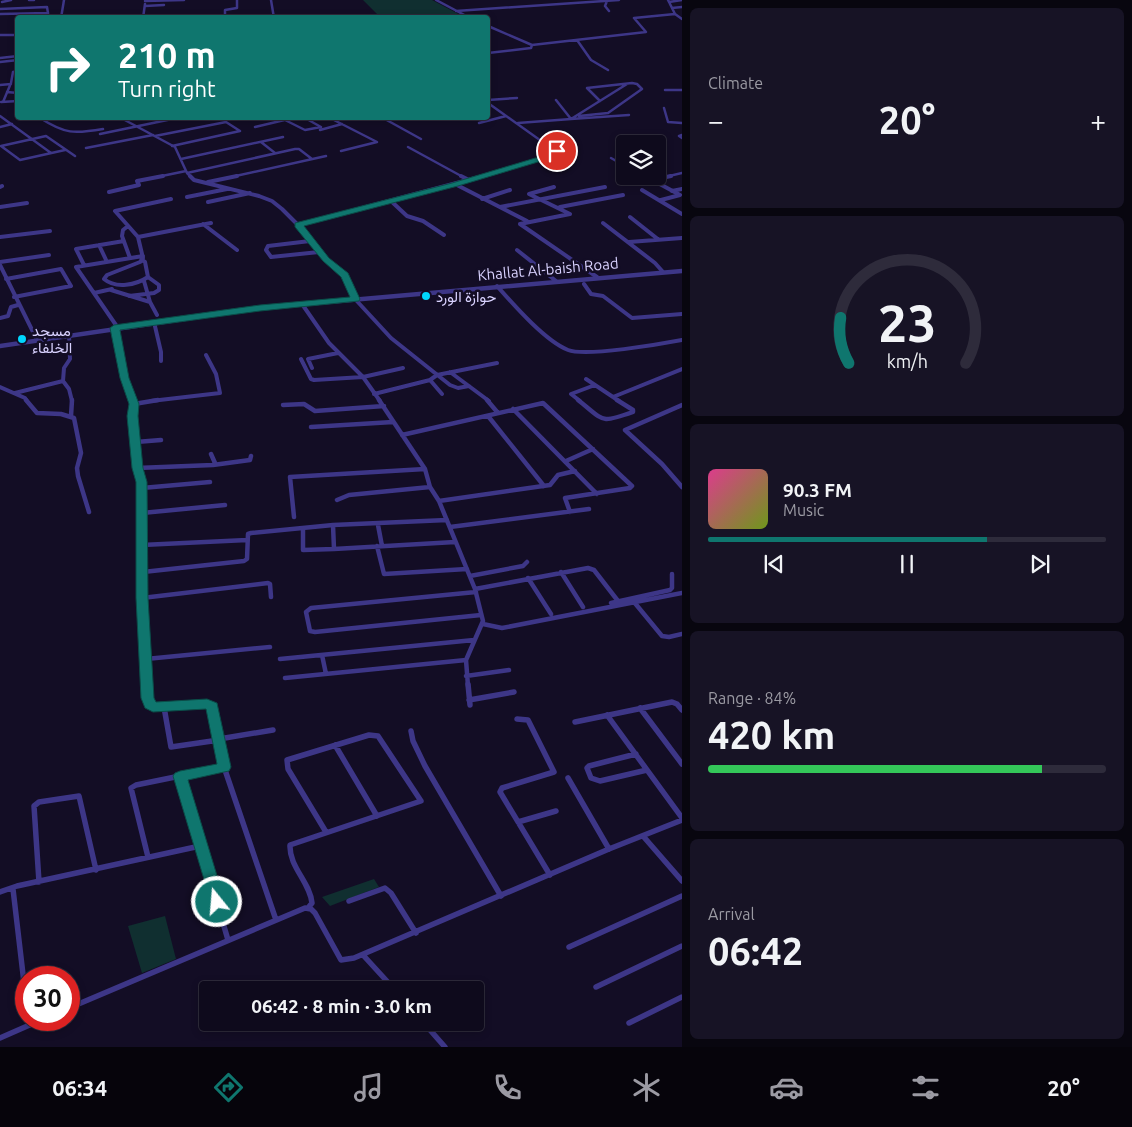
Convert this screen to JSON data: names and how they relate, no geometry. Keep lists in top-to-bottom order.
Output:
{
  "streets": {
    "street": ["Khallat Al-baish Road"]
  },
  "places": ["حوازة الورد", "مسجد الخلفاء"],
  "page": {
    "tile": [
      "Climate",
      ["Range · 84%", "420 km"],
      ["Arrival", "06:42"]
    ],
    "turn": ["210 m", "Turn right"],
    "heat": ["−", "20°", "+"],
    "song": ["90.3 FM", "Music"],
    "limit": "30",
    "trip": "06:42 · 8 min · 3.0 km",
    "tabs": ["06:34", "20°"],
    "gauge": ["23", "km/h"]
  }
}
